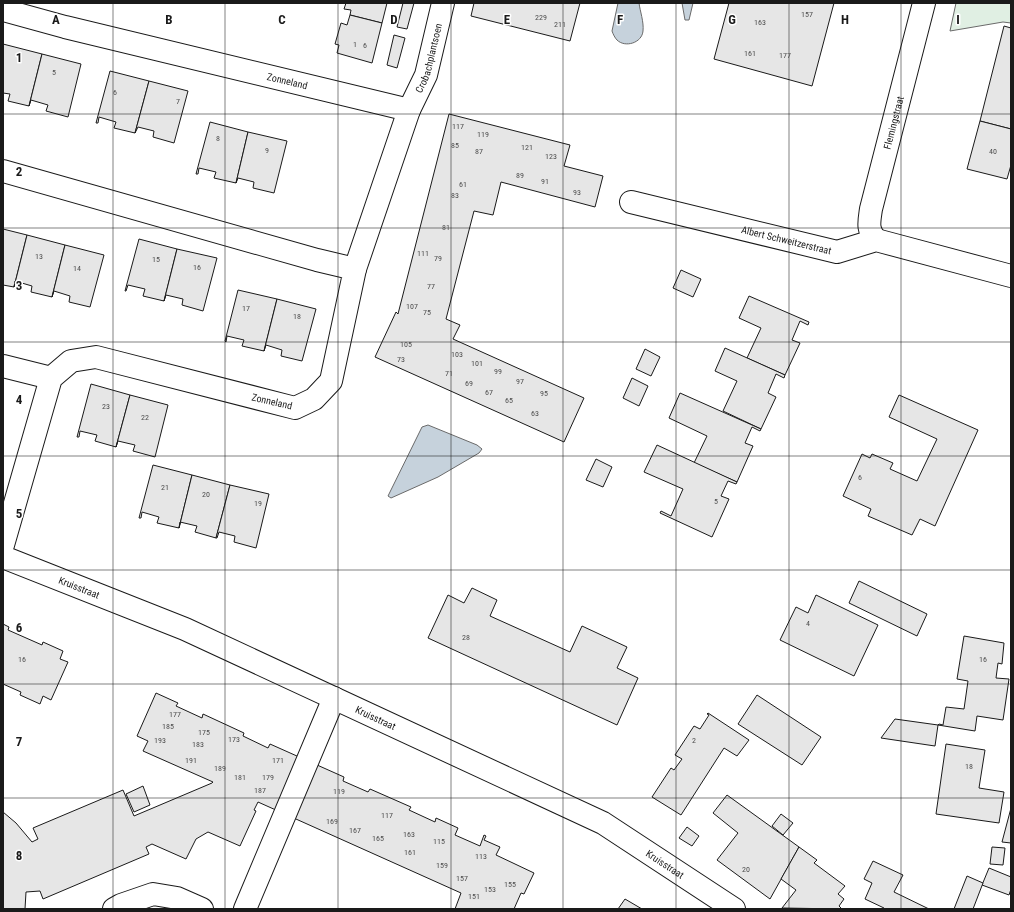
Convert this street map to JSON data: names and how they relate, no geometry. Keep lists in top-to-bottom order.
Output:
{
  "streets": {
    "street": [
      "Crobachplantsoen",
      "Zonneland",
      "Flemingstraat",
      "Albert Schweitzerstraat",
      "Kruisstraat"
    ]
  },
  "crossings": [
    ["Crobachplantsoen", "Zonneland"],
    ["Flemingstraat", "Albert Schweitzerstraat"]
  ],
  "house_numbers": [
    "157",
    "229",
    "163",
    "211",
    "1",
    "6",
    "161",
    "177",
    "5",
    "6",
    "7",
    "117",
    "119",
    "8",
    "85",
    "121",
    "9",
    "87",
    "40",
    "123",
    "89",
    "91",
    "61",
    "93",
    "83",
    "81",
    "111",
    "13",
    "79",
    "15",
    "16",
    "14",
    "77",
    "107",
    "17",
    "75",
    "18",
    "105",
    "103",
    "73",
    "101",
    "99",
    "71",
    "97",
    "69",
    "67",
    "95",
    "65",
    "23",
    "63",
    "22",
    "6",
    "21",
    "20",
    "5",
    "19",
    "4",
    "28",
    "16",
    "16",
    "177",
    "185",
    "175",
    "173",
    "193",
    "2",
    "183",
    "191",
    "171",
    "18",
    "189",
    "181",
    "179",
    "187",
    "119",
    "117",
    "169",
    "167",
    "163",
    "165",
    "115",
    "161",
    "113",
    "159",
    "20",
    "157",
    "155",
    "153",
    "151"
  ],
  "grid": {
    "columns": [
      "A",
      "B",
      "C",
      "D",
      "E",
      "F",
      "G",
      "H",
      "I"
    ],
    "rows": [
      "1",
      "2",
      "3",
      "4",
      "5",
      "6",
      "7",
      "8"
    ]
  }
}
